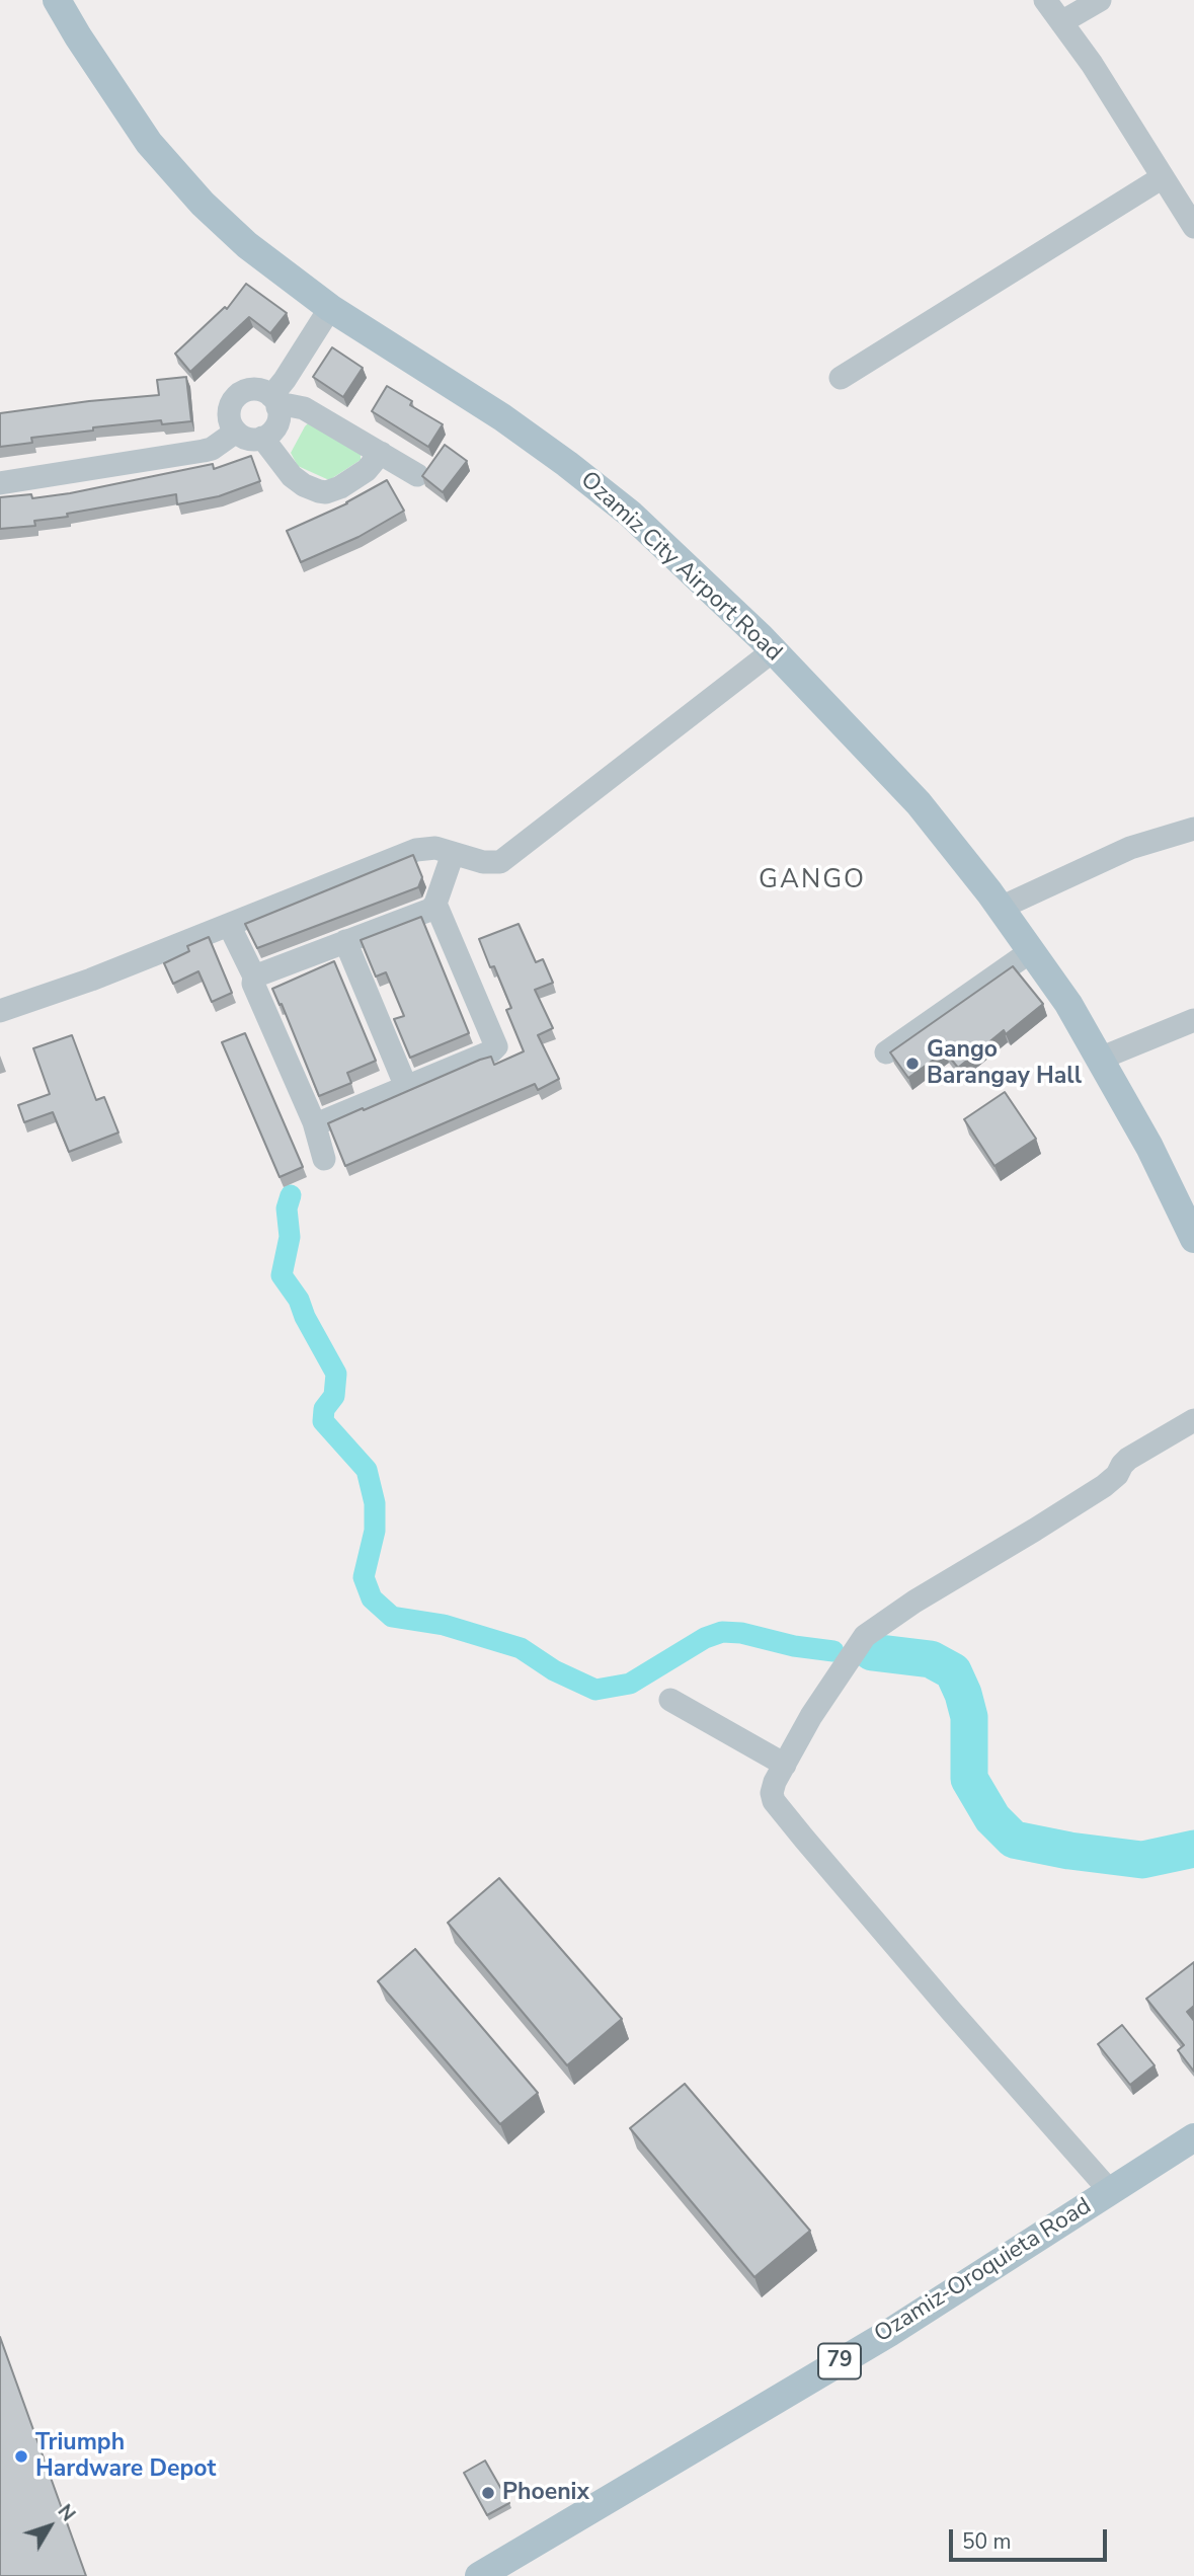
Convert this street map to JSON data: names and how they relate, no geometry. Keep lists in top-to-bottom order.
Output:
{
  "streets": {
    "main road": ["Ozamiz City Airport Road", "Ozamiz-Oroquieta Road", "79"]
  },
  "districts": ["GANGO"],
  "places": ["Gango Barangay Hall", "Triumph Hardware Depot", "Phoenix"],
  "scale_bar": "50 m",
  "north": "top right"
}
